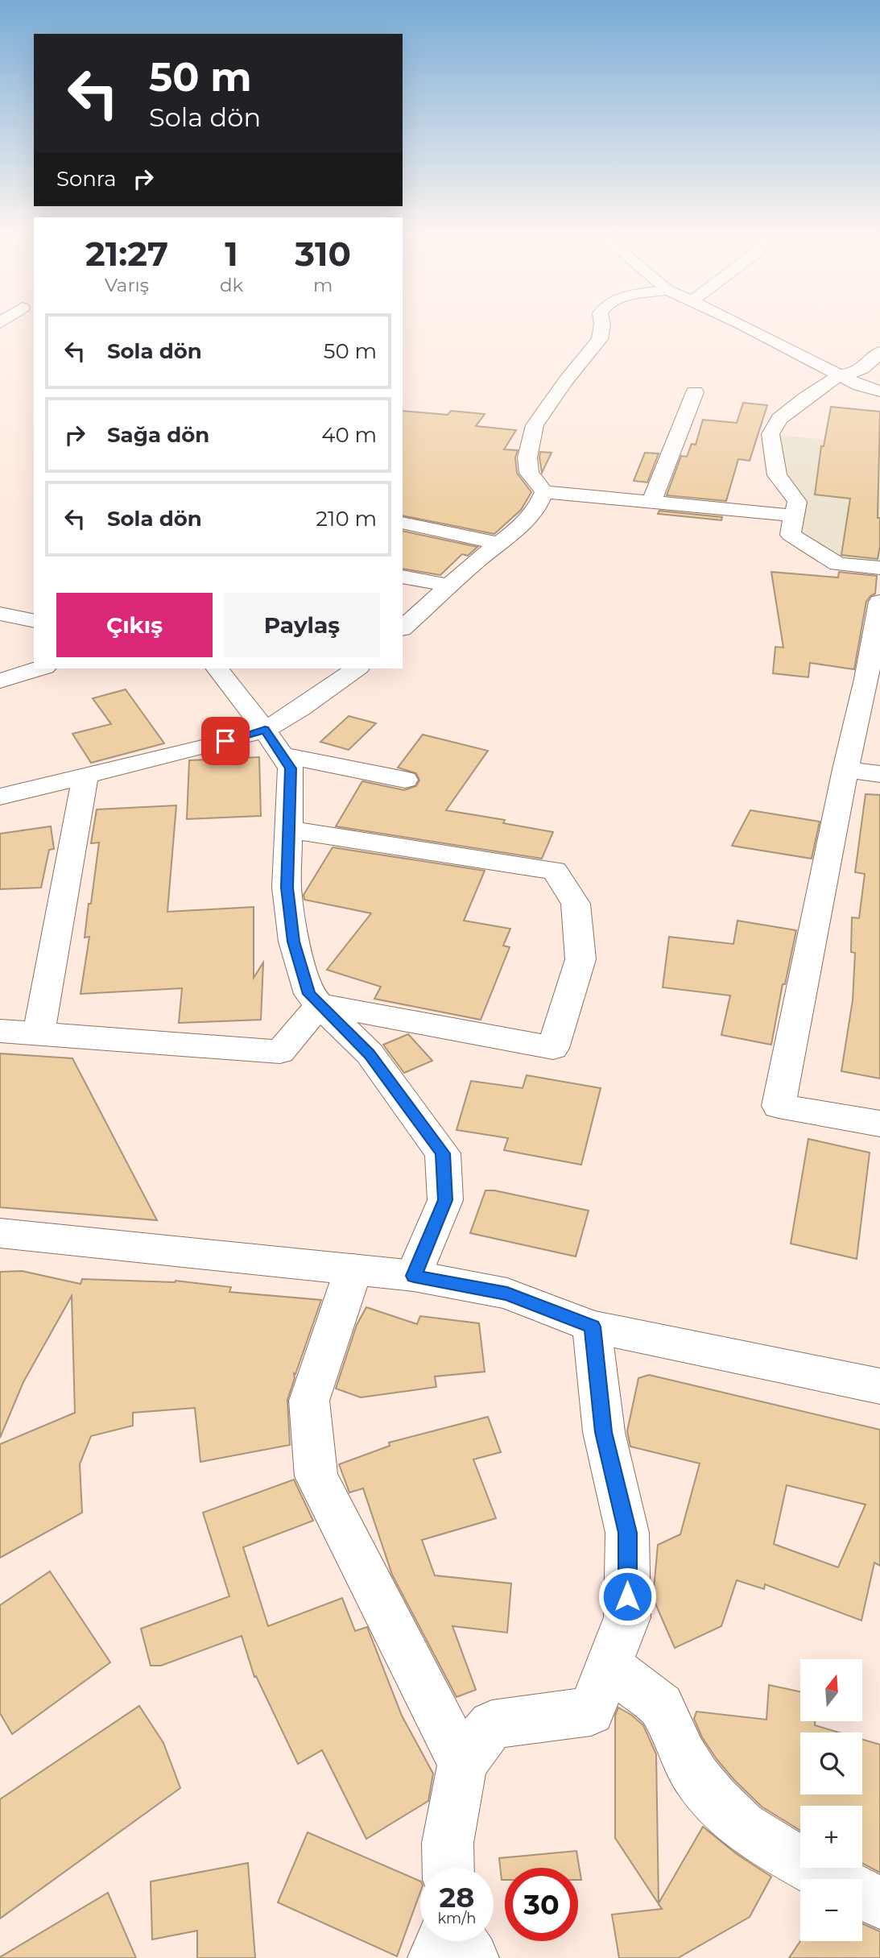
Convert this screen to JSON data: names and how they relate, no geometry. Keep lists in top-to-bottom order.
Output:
{
  "north": "top",
  "page": {
    "turn": ["50 m", "Sola dön"],
    "then": "Sonra",
    "eta": [
      "21:27",
      "Varış",
      "1",
      "dk",
      "310",
      "m"
    ],
    "list": [
      {
        "name": "Sola dön",
        "value": "50 m"
      },
      {
        "name": "Sağa dön",
        "value": "40 m"
      },
      {
        "name": "Sola dön",
        "value": "210 m"
      }
    ],
    "buttons": ["Çıkış", "Paylaş"],
    "map_buttons": ["+", "−"],
    "speed": "28 km/h",
    "limit": "30"
  }
}
